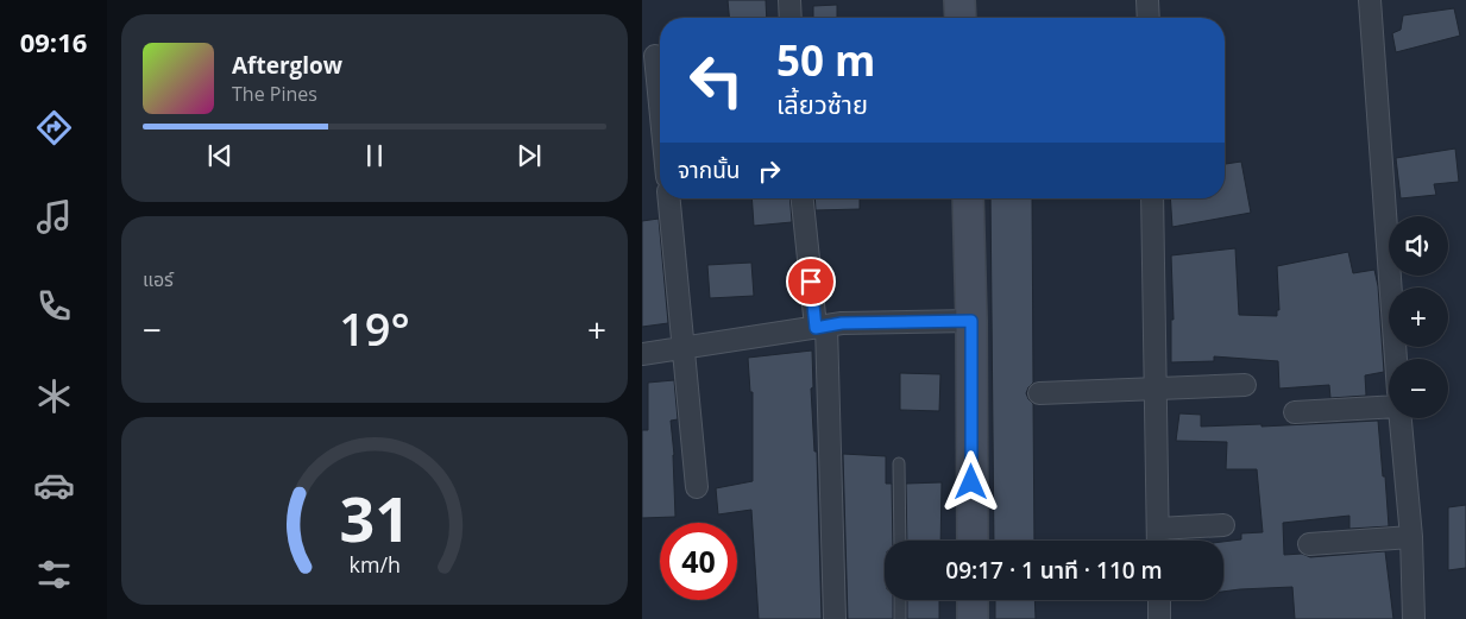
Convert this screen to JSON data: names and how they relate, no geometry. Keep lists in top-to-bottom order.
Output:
{
  "page": {
    "tabs": "09:16",
    "turn": ["50 m", "เลี้ยวซ้าย"],
    "song": ["Afterglow", "The Pines"],
    "then": "จากนั้น",
    "tile": "แอร์",
    "map_buttons": ["+", "−"],
    "heat": ["−", "19°", "+"],
    "limit": "40",
    "trip": "09:17 · 1 นาที · 110 m",
    "gauge": ["31", "km/h"]
  }
}
